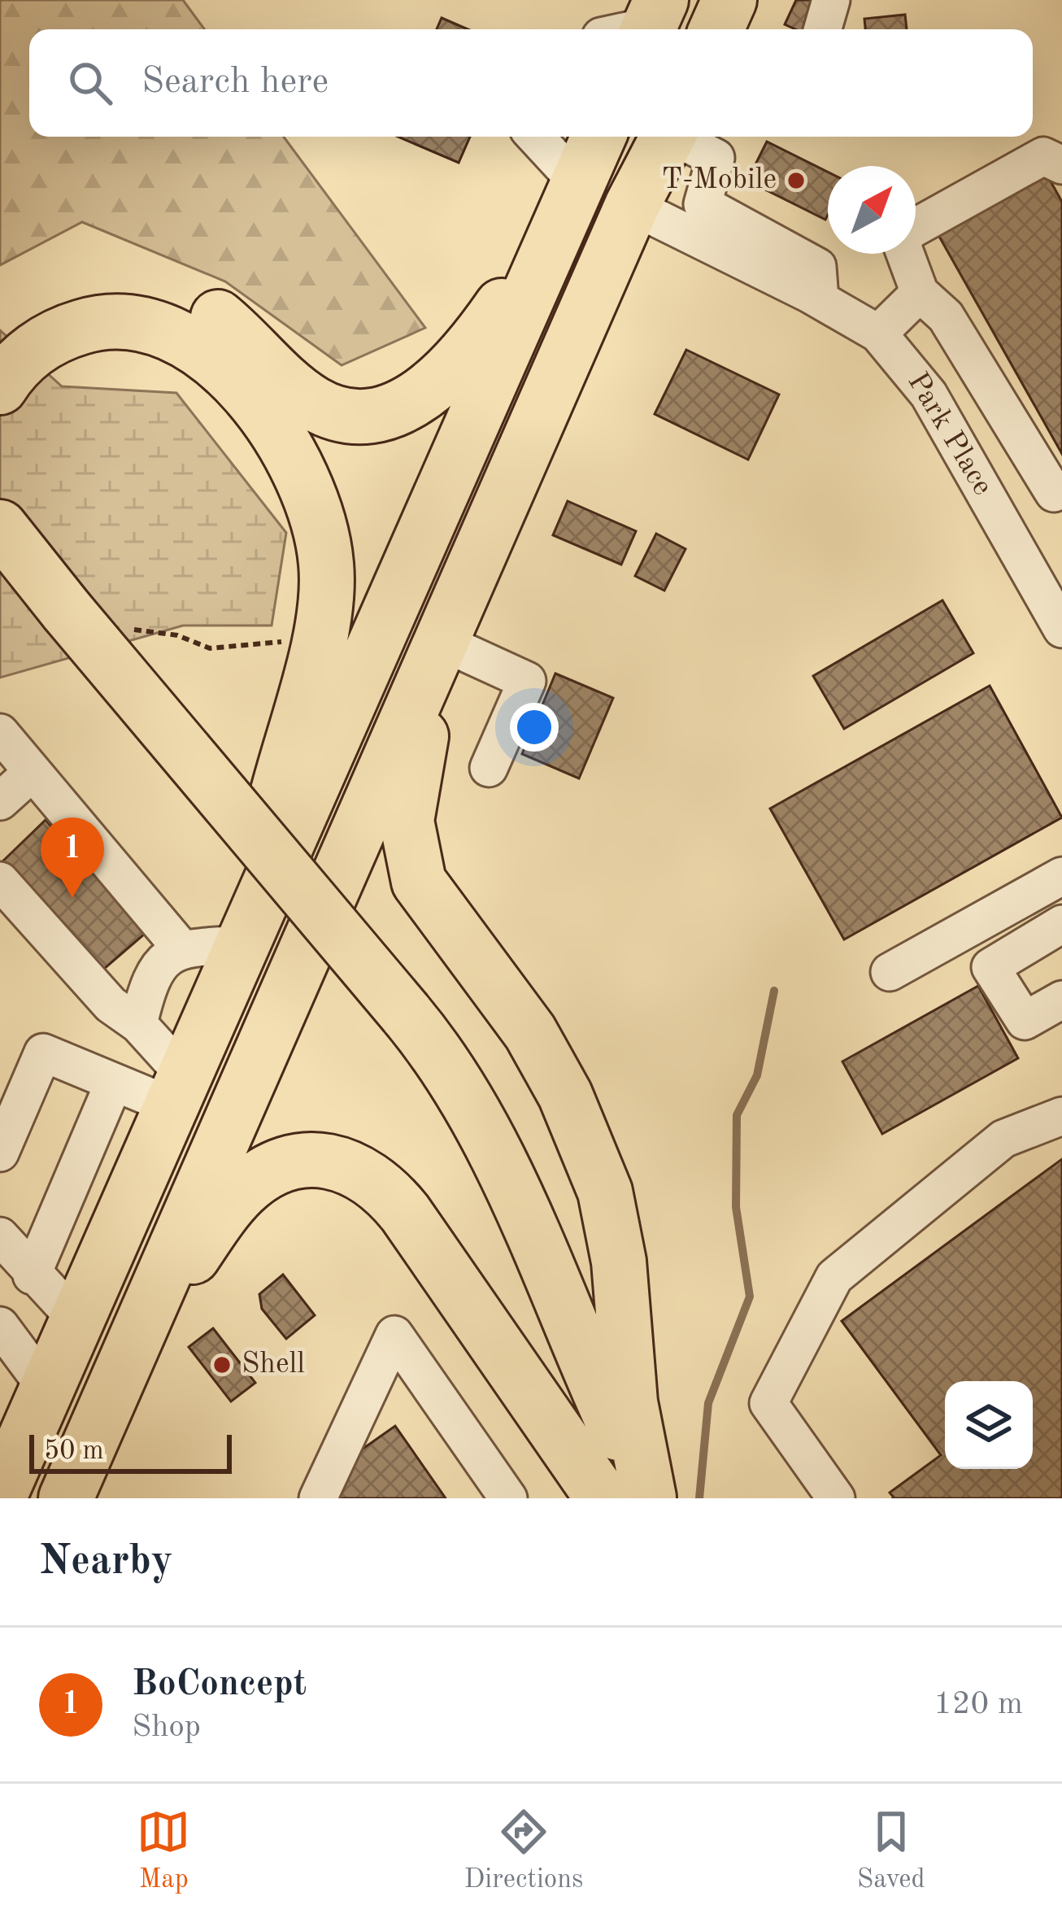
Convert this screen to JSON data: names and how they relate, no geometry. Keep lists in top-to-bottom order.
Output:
{
  "streets": {
    "street": ["Park Place"]
  },
  "places": ["T-Mobile", "Shell"],
  "scale_bar": "50 m",
  "north": "top right",
  "page": {
    "search": "Search here",
    "pins": "1",
    "scale": "50 m",
    "heading": "Nearby",
    "list": [
      {
        "mark": "1",
        "name": "BoConcept",
        "note": "Shop",
        "value": "120 m"
      }
    ],
    "nav": ["Map", "Directions", "Saved"]
  }
}
